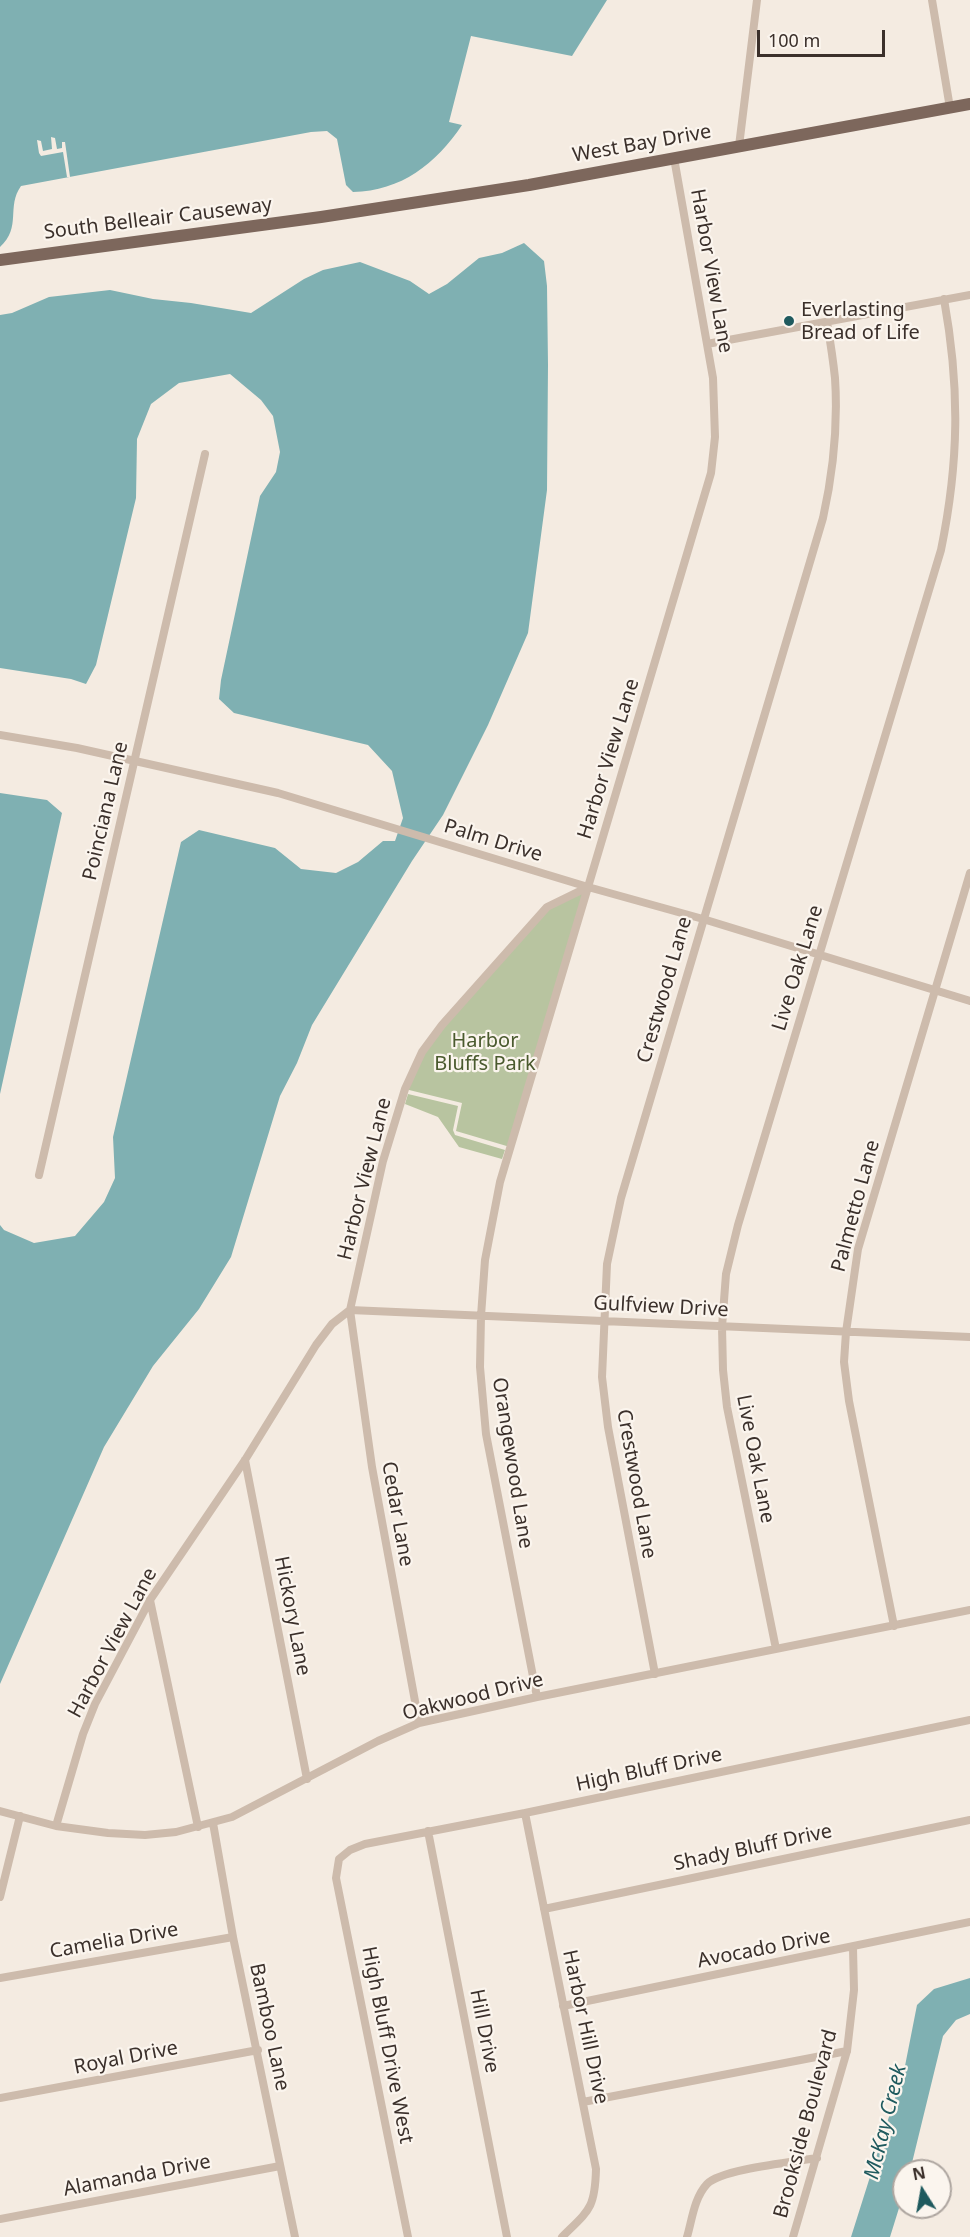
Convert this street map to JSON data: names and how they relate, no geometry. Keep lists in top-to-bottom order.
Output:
{
  "streets": {
    "main road": ["West Bay Drive", "South Belleair Causeway"],
    "street": [
      "Harbor View Lane",
      "Poinciana Lane",
      "Palm Drive",
      "Live Oak Lane",
      "Crestwood Lane",
      "Palmetto Lane",
      "Gulfview Drive",
      "Orangewood Lane",
      "Cedar Lane",
      "Hickory Lane",
      "Oakwood Drive",
      "High Bluff Drive",
      "Shady Bluff Drive",
      "Camelia Drive",
      "Avocado Drive",
      "Bamboo Lane",
      "Harbor Hill Drive",
      "Hill Drive",
      "High Bluff Drive West",
      "Royal Drive",
      "Brookside Boulevard",
      "Alamanda Drive"
    ]
  },
  "crossings": [
    ["West Bay Drive", "South Belleair Causeway"],
    ["West Bay Drive", "Harbor View Lane"],
    ["Harbor View Lane", "Palm Drive"],
    ["Harbor View Lane", "Gulfview Drive"],
    ["Harbor View Lane", "Orangewood Lane"],
    ["Harbor View Lane", "Cedar Lane"],
    ["Harbor View Lane", "Hickory Lane"],
    ["Harbor View Lane", "Oakwood Drive"],
    ["Poinciana Lane", "Palm Drive"],
    ["Palm Drive", "Live Oak Lane"],
    ["Palm Drive", "Crestwood Lane"],
    ["Palm Drive", "Palmetto Lane"],
    ["Palm Drive", "Orangewood Lane"],
    ["Live Oak Lane", "Gulfview Drive"],
    ["Live Oak Lane", "Oakwood Drive"],
    ["Crestwood Lane", "Gulfview Drive"],
    ["Crestwood Lane", "Oakwood Drive"],
    ["Palmetto Lane", "Gulfview Drive"],
    ["Palmetto Lane", "Oakwood Drive"],
    ["Gulfview Drive", "Orangewood Lane"],
    ["Gulfview Drive", "Cedar Lane"],
    ["Orangewood Lane", "Oakwood Drive"],
    ["Cedar Lane", "Oakwood Drive"],
    ["Hickory Lane", "Oakwood Drive"],
    ["Oakwood Drive", "Bamboo Lane"],
    ["High Bluff Drive", "Harbor Hill Drive"],
    ["High Bluff Drive", "Hill Drive"],
    ["High Bluff Drive", "High Bluff Drive West"],
    ["Shady Bluff Drive", "Harbor Hill Drive"],
    ["Camelia Drive", "Bamboo Lane"],
    ["Avocado Drive", "Harbor Hill Drive"],
    ["Avocado Drive", "Brookside Boulevard"],
    ["Bamboo Lane", "Royal Drive"],
    ["Bamboo Lane", "Alamanda Drive"]
  ],
  "water": ["McKay Creek"],
  "parks": ["Harbor Bluffs Park"],
  "places": ["Everlasting Bread of Life"],
  "scale_bar": "100 m",
  "north": "top"
}
